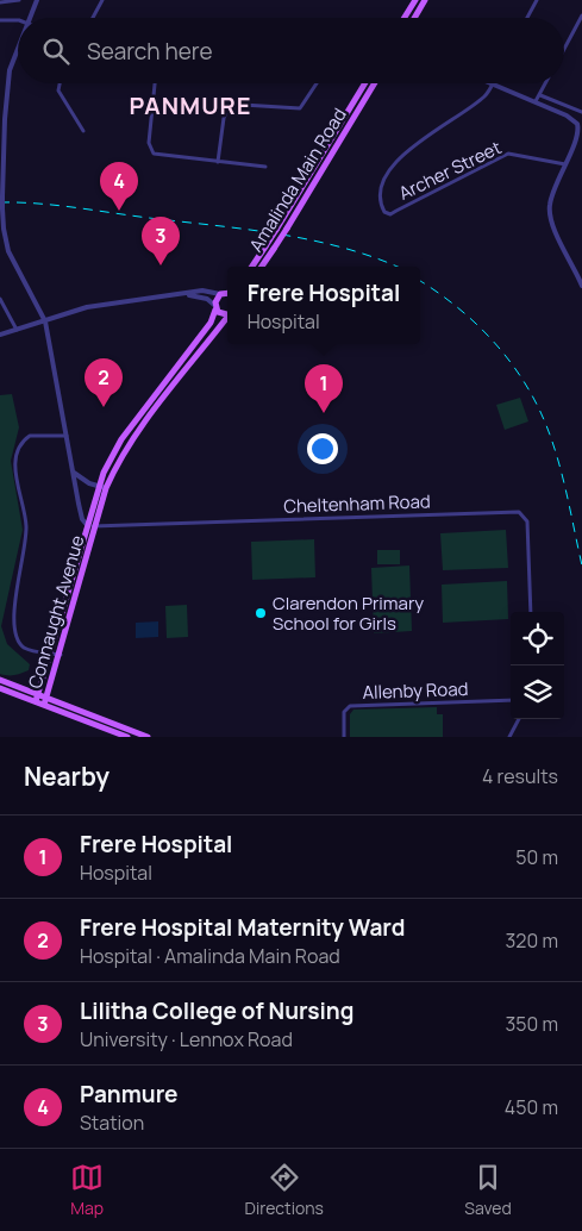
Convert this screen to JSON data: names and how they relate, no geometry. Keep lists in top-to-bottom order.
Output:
{
  "streets": {
    "main road": ["Amalinda Main Road", "Connaught Avenue"],
    "street": ["Archer Street", "Cheltenham Road", "Allenby Road"]
  },
  "crossings": [
    ["Cheltenham Road", "Connaught Avenue"]
  ],
  "districts": ["PANMURE"],
  "places": ["Clarendon Primary School for Girls"],
  "page": {
    "search": "Search here",
    "pins": [
      "4",
      "3",
      "2",
      "1"
    ],
    "popup": ["Frere Hospital", "Hospital"],
    "heading": ["Nearby", "4 results"],
    "list": [
      {
        "mark": "1",
        "name": "Frere Hospital",
        "note": "Hospital",
        "value": "50 m"
      },
      {
        "mark": "2",
        "name": "Frere Hospital Maternity Ward",
        "note": "Hospital · Amalinda Main Road",
        "value": "320 m"
      },
      {
        "mark": "3",
        "name": "Lilitha College of Nursing",
        "note": "University · Lennox Road",
        "value": "350 m"
      },
      {
        "mark": "4",
        "name": "Panmure",
        "note": "Station",
        "value": "450 m"
      }
    ],
    "nav": ["Map", "Directions", "Saved"]
  }
}
